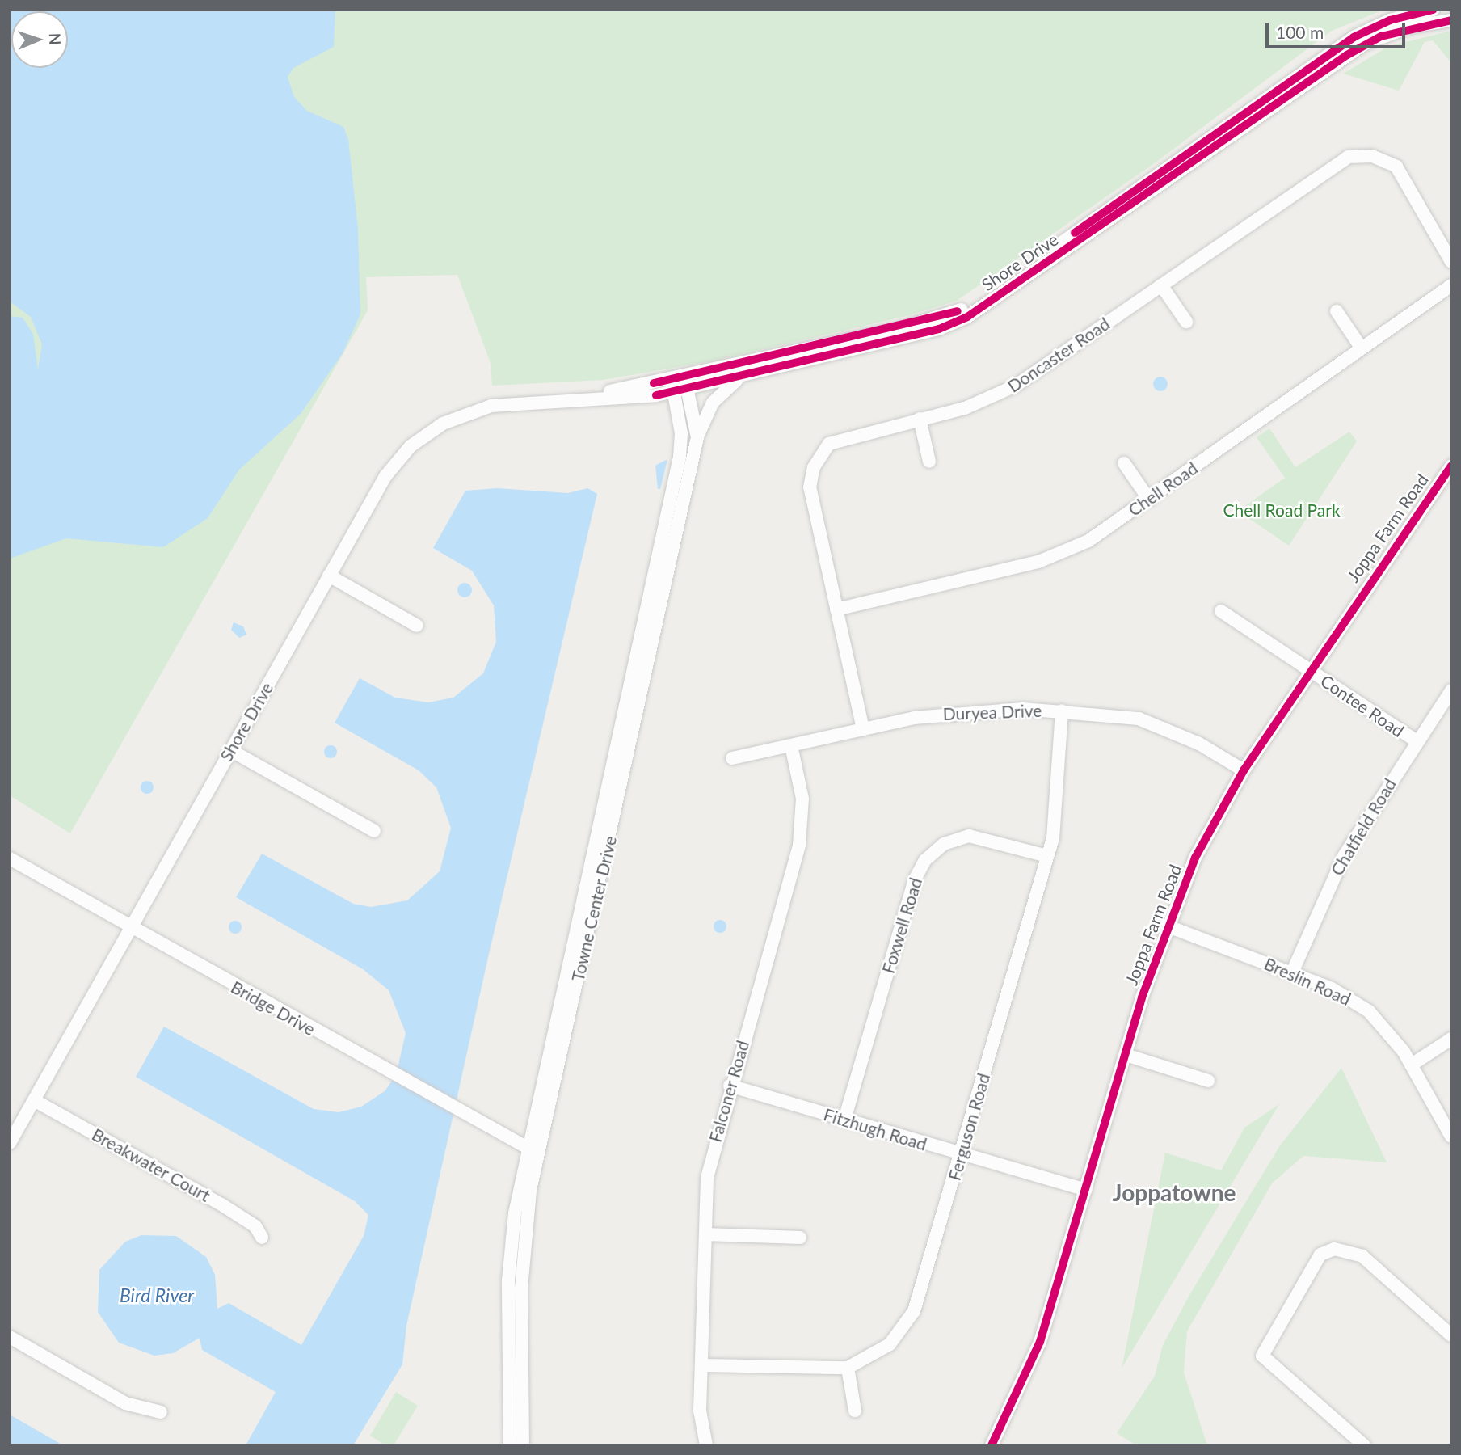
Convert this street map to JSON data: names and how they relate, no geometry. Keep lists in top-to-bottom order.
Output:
{
  "streets": {
    "street": [
      "Shore Drive",
      "Doncaster Road",
      "Chell Road",
      "Joppa Farm Road",
      "Contee Road",
      "Duryea Drive",
      "Chatfield Road",
      "Towne Center Drive",
      "Foxwell Road",
      "Breslin Road",
      "Bridge Drive",
      "Falconer Road",
      "Ferguson Road",
      "Fitzhugh Road",
      "Breakwater Court"
    ]
  },
  "crossings": [
    ["Shore Drive", "Towne Center Drive"],
    ["Shore Drive", "Bridge Drive"],
    ["Shore Drive", "Breakwater Court"],
    ["Doncaster Road", "Chell Road"],
    ["Doncaster Road", "Duryea Drive"],
    ["Joppa Farm Road", "Contee Road"],
    ["Joppa Farm Road", "Duryea Drive"],
    ["Joppa Farm Road", "Breslin Road"],
    ["Joppa Farm Road", "Fitzhugh Road"],
    ["Contee Road", "Chatfield Road"],
    ["Duryea Drive", "Falconer Road"],
    ["Duryea Drive", "Ferguson Road"],
    ["Chatfield Road", "Breslin Road"],
    ["Towne Center Drive", "Bridge Drive"],
    ["Foxwell Road", "Ferguson Road"],
    ["Foxwell Road", "Fitzhugh Road"],
    ["Falconer Road", "Fitzhugh Road"],
    ["Ferguson Road", "Fitzhugh Road"]
  ],
  "districts": ["Joppatowne"],
  "water": ["Bird River"],
  "parks": ["Chell Road Park"],
  "scale_bar": "100 m",
  "north": "right"
}
